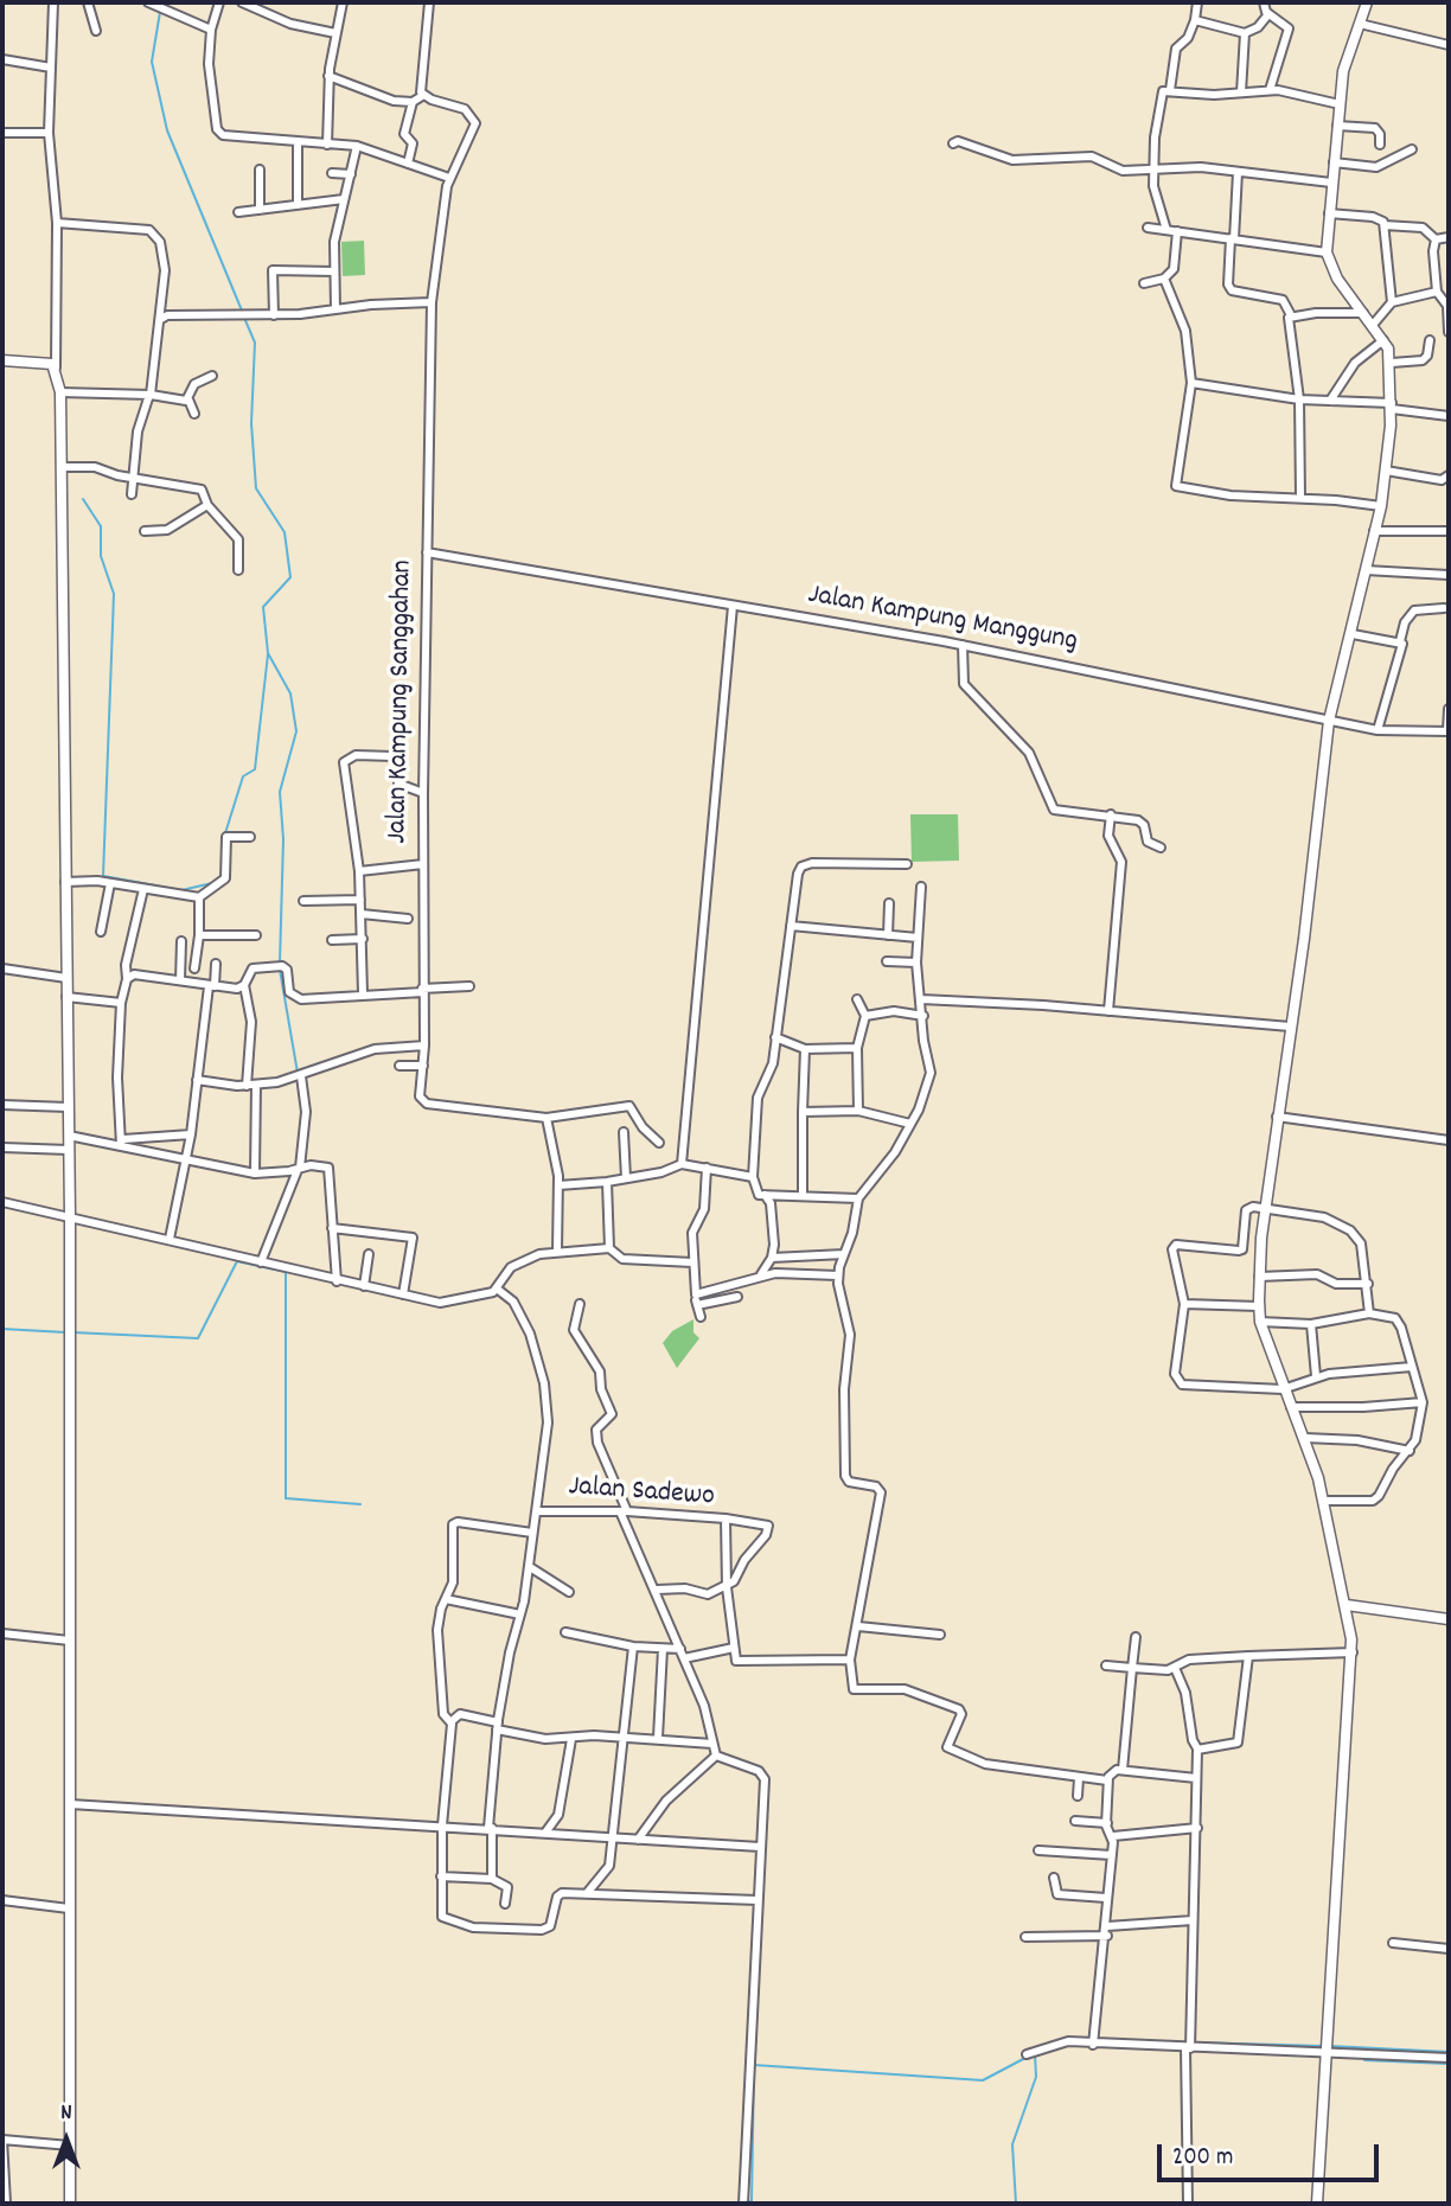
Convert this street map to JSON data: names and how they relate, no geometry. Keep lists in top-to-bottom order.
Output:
{
  "streets": {
    "street": ["Jalan Kampung Manggung", "Jalan Kampung Sanggahan", "Jalan Sadewo"]
  },
  "crossings": [
    ["Jalan Kampung Manggung", "Jalan Kampung Sanggahan"]
  ],
  "scale_bar": "200 m",
  "north": "top"
}
